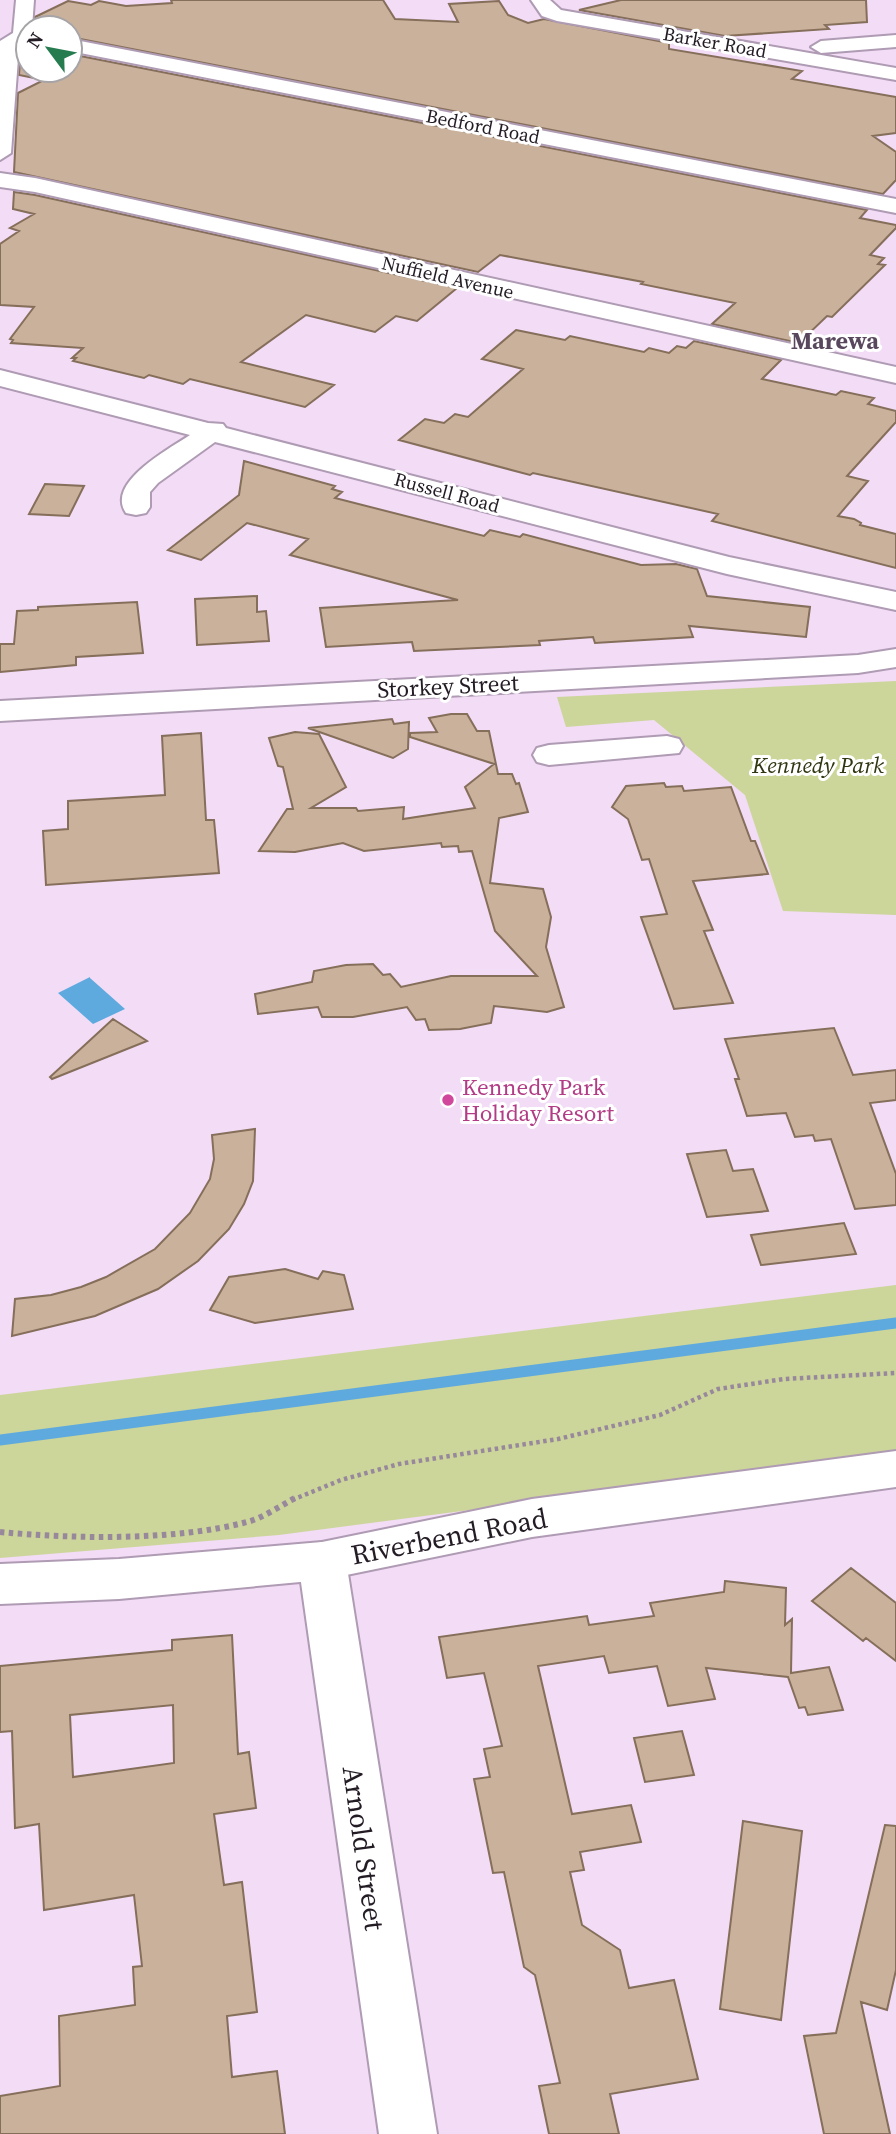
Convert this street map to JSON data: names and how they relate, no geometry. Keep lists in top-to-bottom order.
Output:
{
  "streets": {
    "street": [
      "Barker Road",
      "Bedford Road",
      "Nuffield Avenue",
      "Russell Road",
      "Storkey Street",
      "Riverbend Road",
      "Arnold Street"
    ]
  },
  "crossings": [
    ["Riverbend Road", "Arnold Street"]
  ],
  "districts": ["Marewa"],
  "parks": ["Kennedy Park"],
  "places": ["Kennedy Park Holiday Resort"],
  "north": "top left"
}
